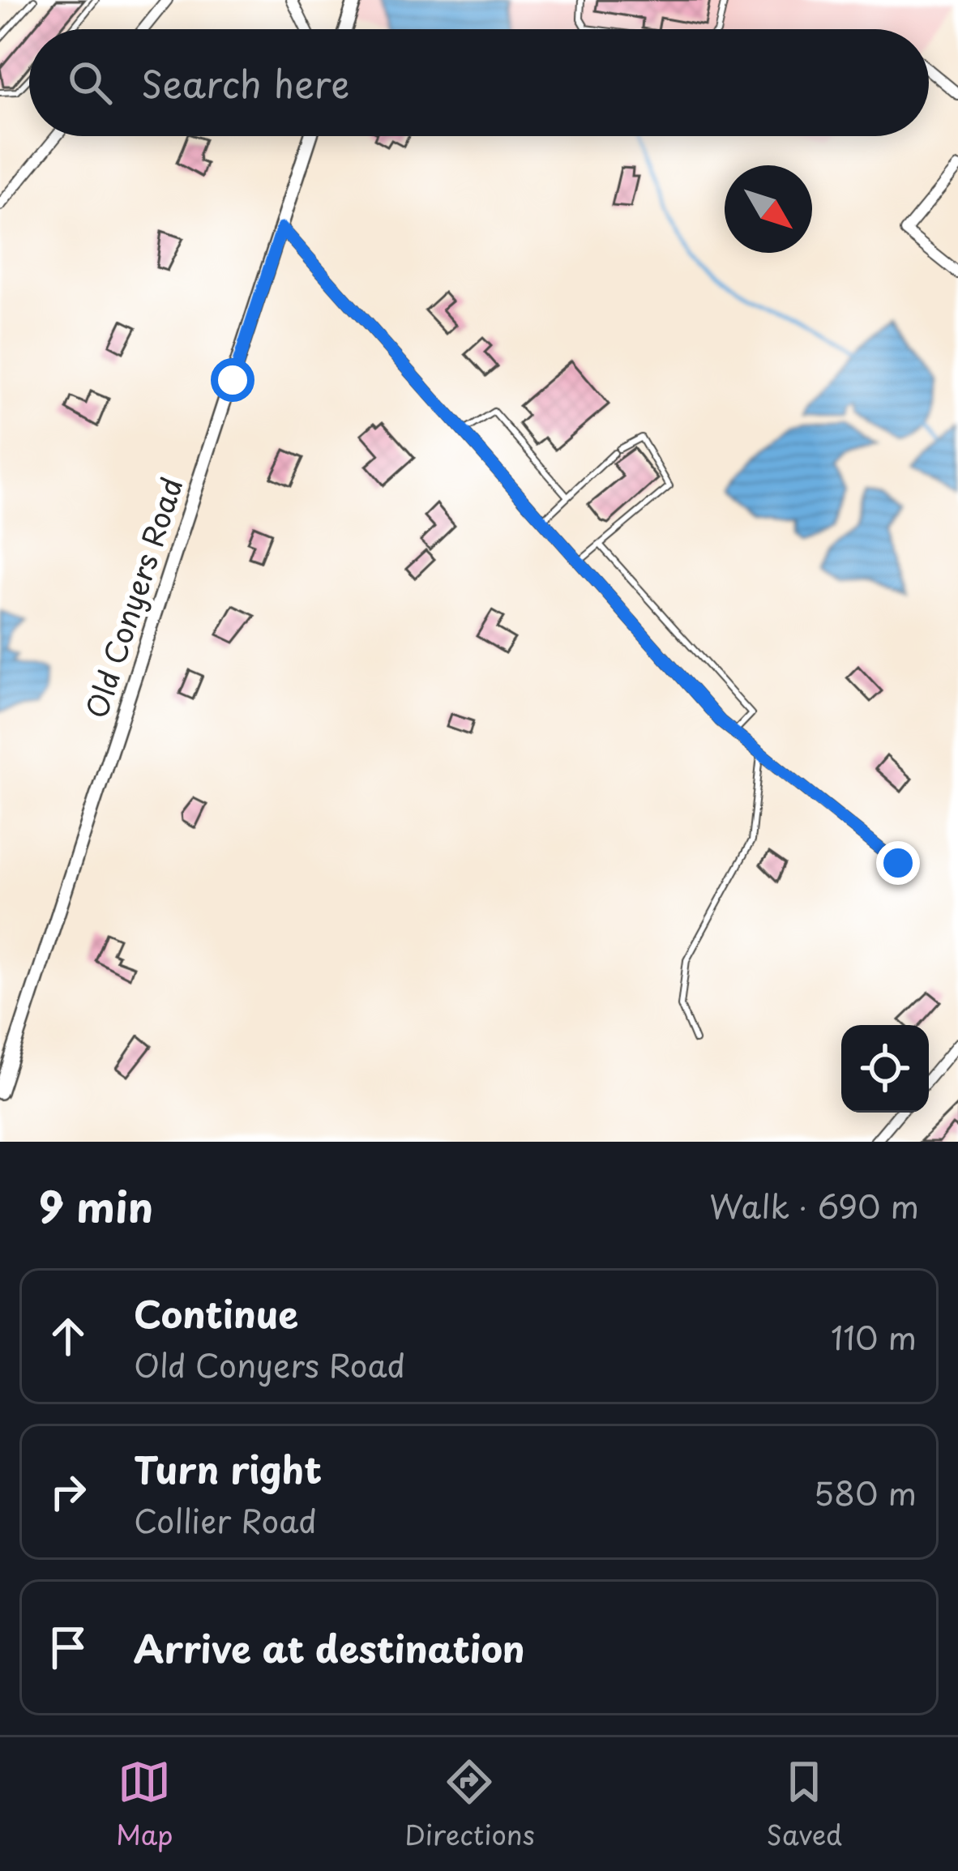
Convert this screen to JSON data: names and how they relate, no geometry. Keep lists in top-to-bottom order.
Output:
{
  "streets": {
    "street": ["Old Conyers Road"]
  },
  "north": "bottom right",
  "page": {
    "search": "Search here",
    "heading": ["9 min", "Walk · 690 m"],
    "list": [
      ["Continue", "Old Conyers Road", "110 m"],
      ["Turn right", "Collier Road", "580 m"],
      "Arrive at destination"
    ],
    "nav": ["Map", "Directions", "Saved"]
  }
}
